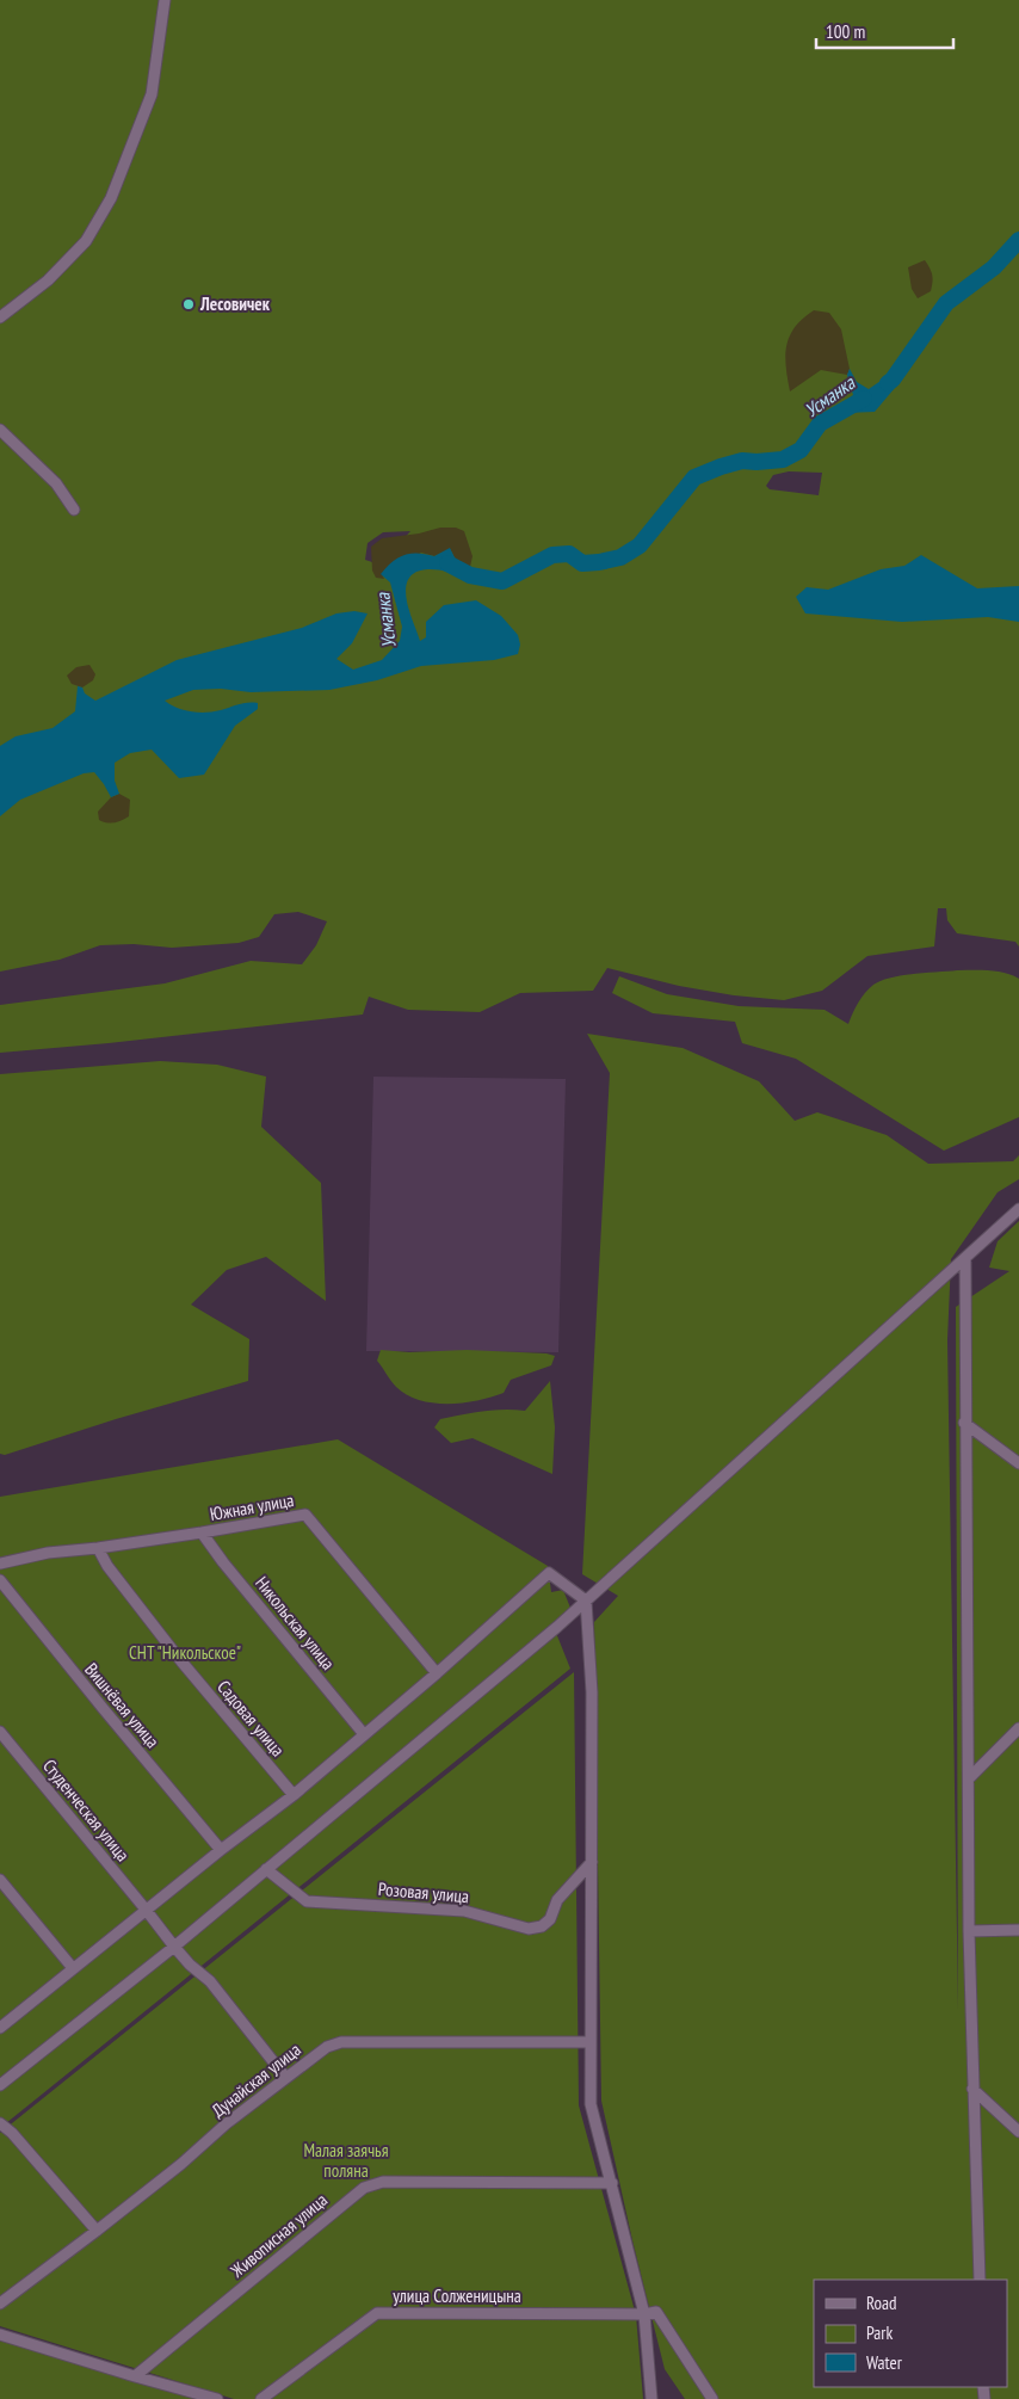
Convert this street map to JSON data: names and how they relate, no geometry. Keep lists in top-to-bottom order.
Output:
{
  "streets": {
    "street": [
      "Южная улица",
      "Никольская улица",
      "Вишнёвая улица",
      "Садовая улица",
      "Студенческая улица",
      "Розовая улица",
      "Дунайская улица",
      "Живописная улица",
      "улица Солженицына"
    ]
  },
  "crossings": [
    ["Южная улица", "Никольская улица"],
    ["Южная улица", "Садовая улица"],
    ["Студенческая улица", "Дунайская улица"]
  ],
  "water": ["Усманка"],
  "parks": ["СНТ \"Никольское\"", "Малая заячья поляна"],
  "places": ["Лесовичек"],
  "legend": ["Road", "Park", "Water"],
  "scale_bar": "100 m"
}
